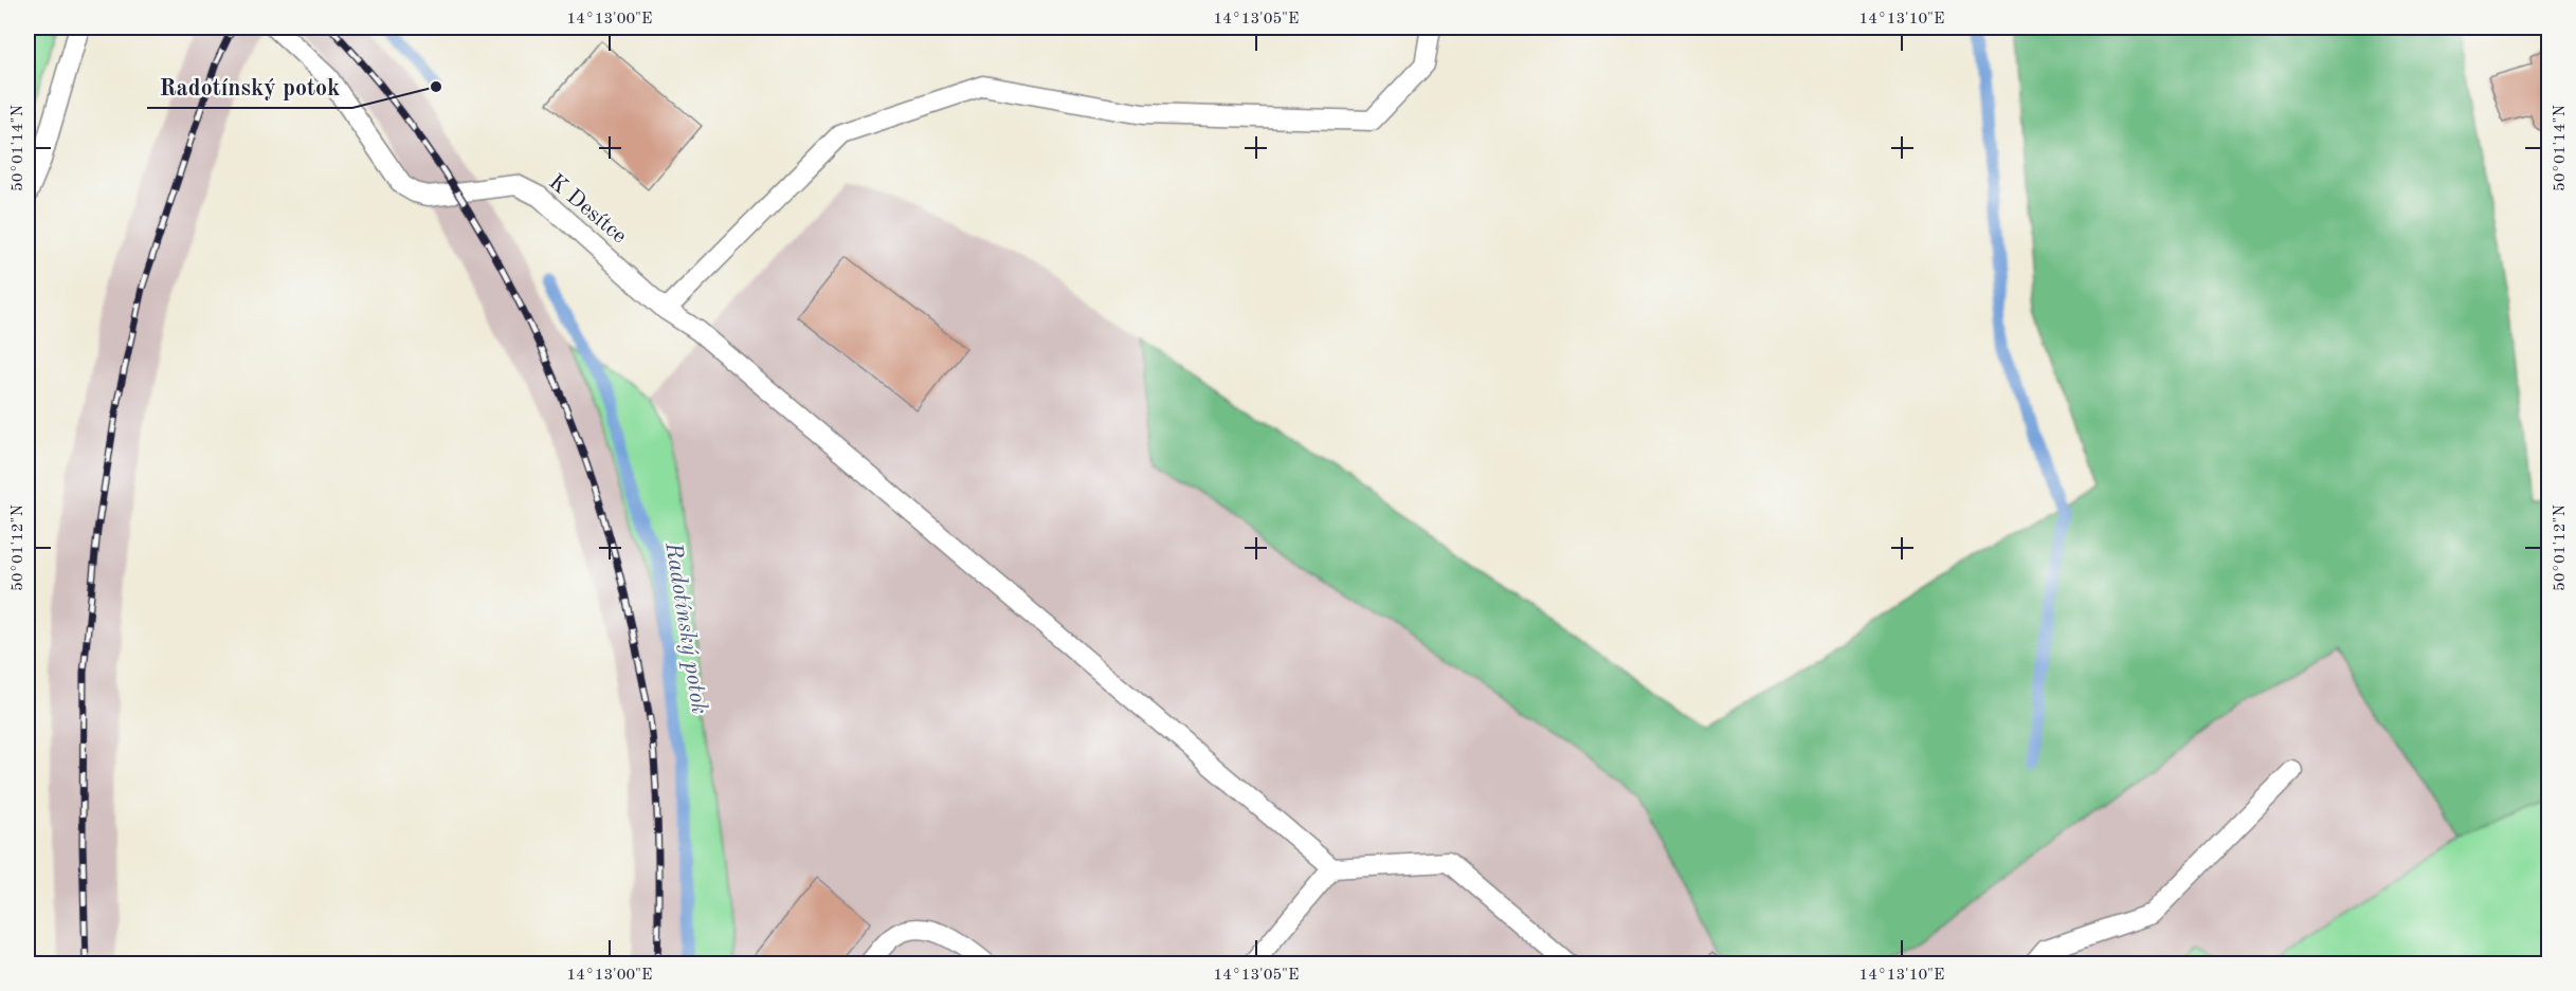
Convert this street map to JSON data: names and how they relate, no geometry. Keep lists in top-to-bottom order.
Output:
{
  "streets": {
    "lane": ["K Desítce"]
  },
  "water": ["Radotínský potok"],
  "places": ["Radotínský potok"],
  "coordinates": [
    "14°13'00\"E",
    "14°13'05\"E",
    "14°13'10\"E",
    "50°01'14\"N",
    "50°01'12\"N"
  ]
}
